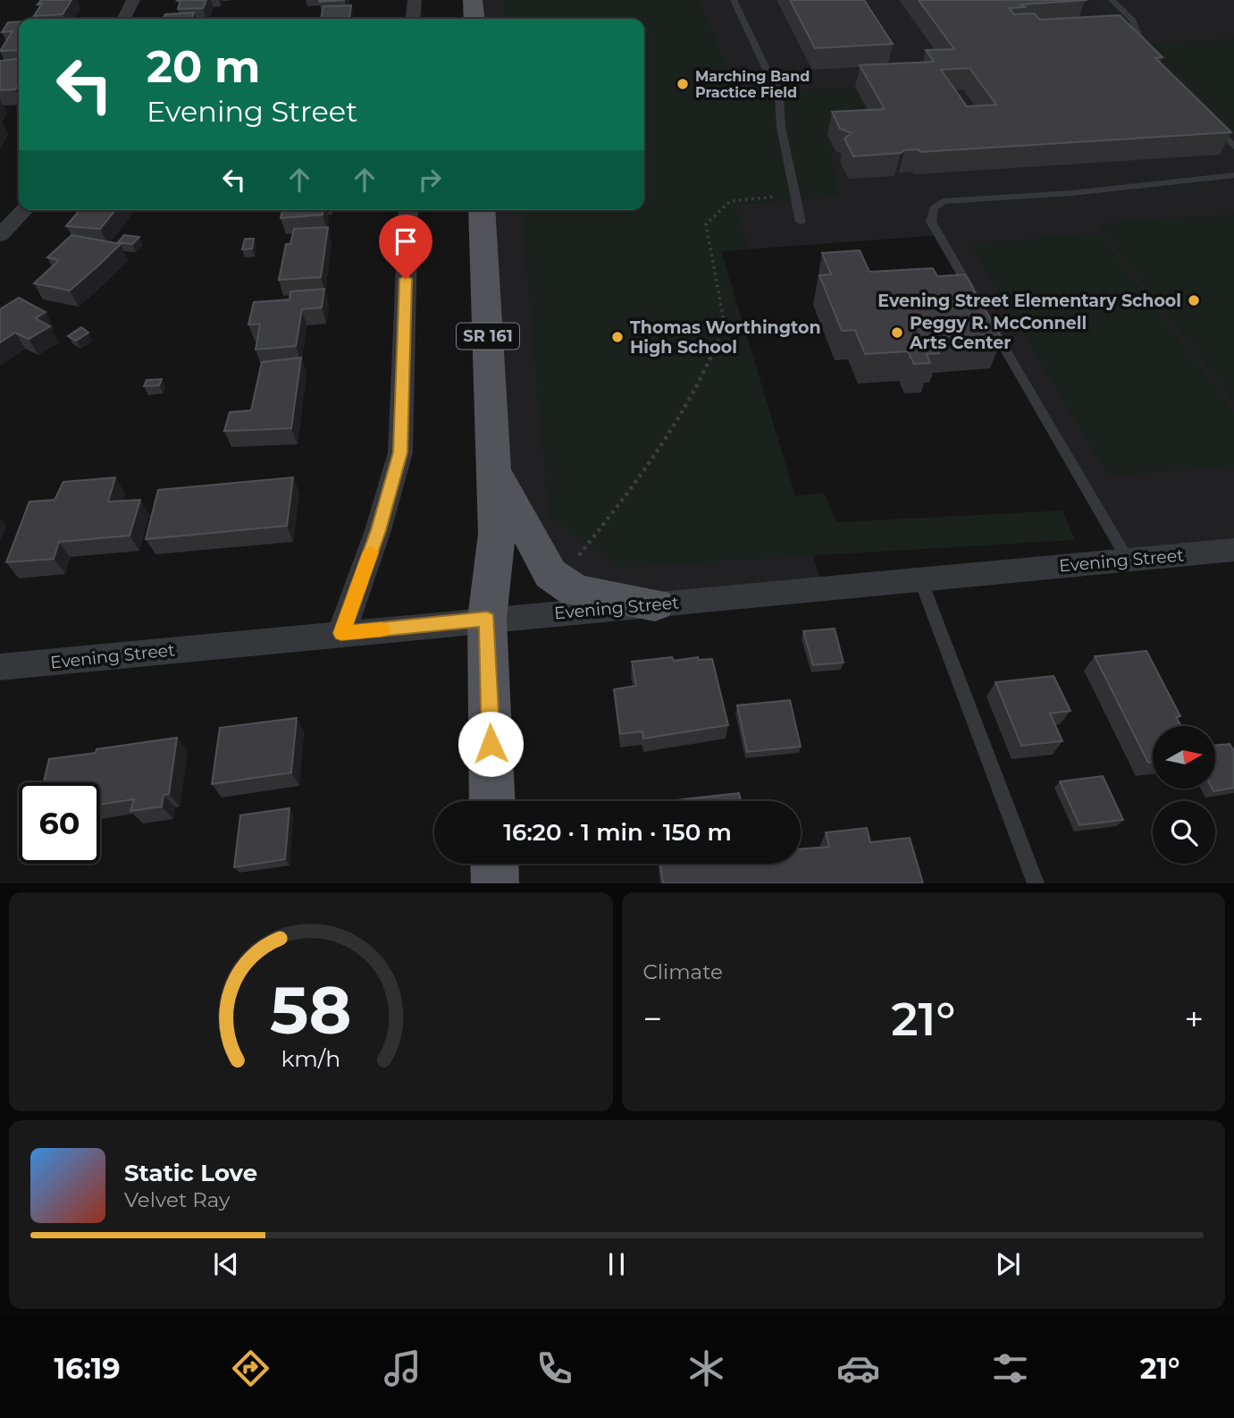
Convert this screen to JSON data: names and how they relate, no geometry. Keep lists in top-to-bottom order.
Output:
{
  "streets": {
    "main road": ["SR 161"],
    "street": ["Evening Street"]
  },
  "crossings": [
    ["SR 161", "Evening Street"]
  ],
  "places": [
    "Marching Band Practice Field",
    "Evening Street Elementary School",
    "Peggy R. McConnell Arts Center",
    "Thomas Worthington High School"
  ],
  "north": "right",
  "page": {
    "turn": ["20 m", "Evening Street"],
    "limit": "60",
    "trip": "16:20 · 1 min · 150 m",
    "tile": "Climate",
    "heat": ["−", "21°", "+"],
    "song": ["Static Love", "Velvet Ray"],
    "tabs": ["16:19", "21°"],
    "gauge": ["58", "km/h"]
  }
}
